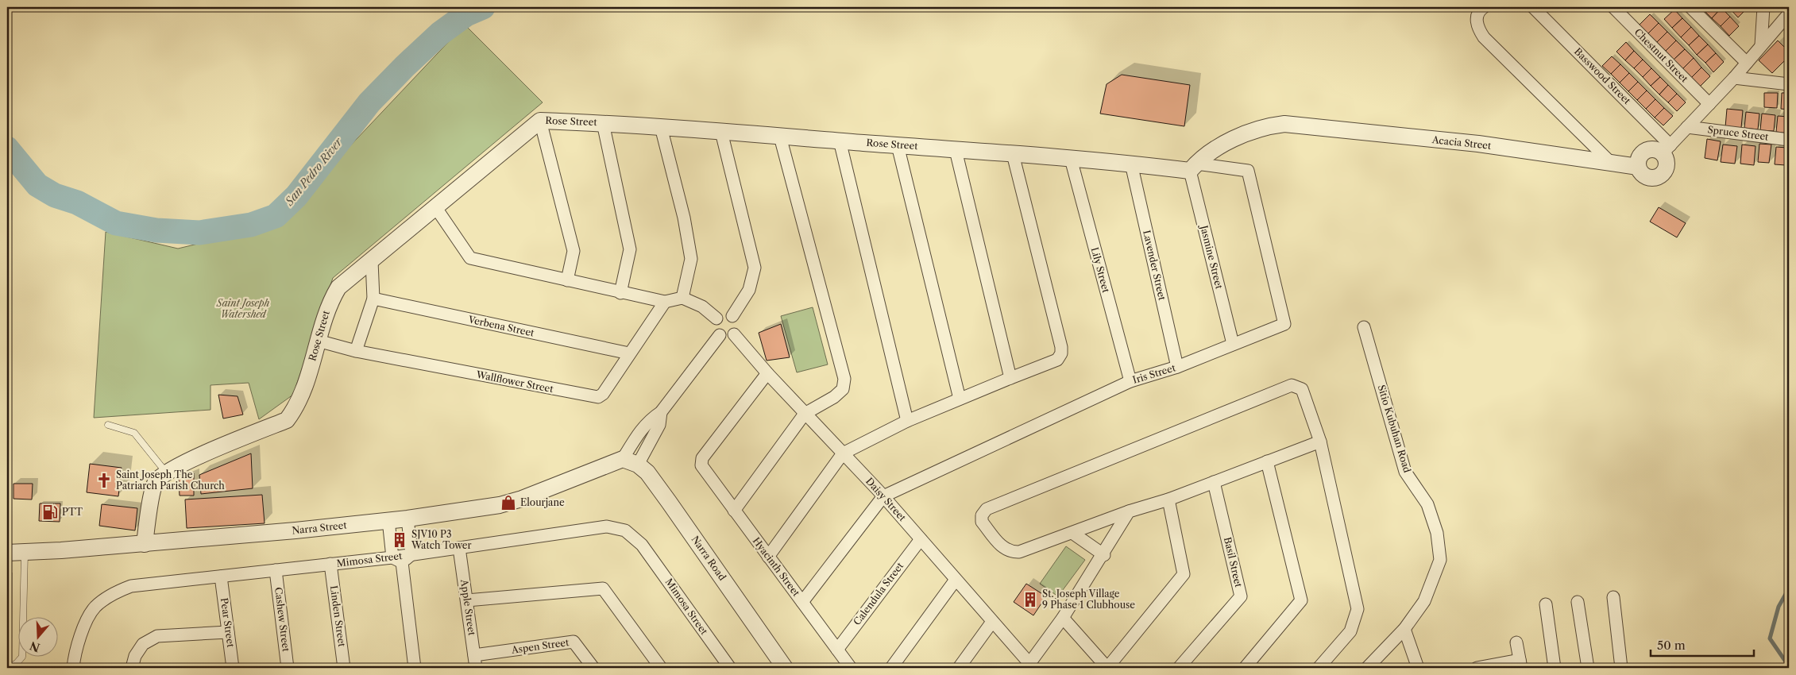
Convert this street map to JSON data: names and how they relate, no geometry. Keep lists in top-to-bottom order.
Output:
{
  "streets": {
    "street": [
      "Chestnut Street",
      "Basswood Street",
      "Rose Street",
      "Spruce Street",
      "Acacia Street",
      "Jasmine Street",
      "Lavender Street",
      "Lily Street",
      "Verbena Street",
      "Iris Street",
      "Wallflower Street",
      "Sitio Kubuhan Road",
      "Daisy Street",
      "Narra Street",
      "Narra Road",
      "Mimosa Street",
      "Basil Street",
      "Hyacinth Street",
      "Calendula Street",
      "Apple Street",
      "Linden Street",
      "Cashew Street",
      "Pear Street",
      "Aspen Street"
    ]
  },
  "crossings": [
    ["Basswood Street", "Acacia Street"],
    ["Rose Street", "Acacia Street"],
    ["Rose Street", "Jasmine Street"],
    ["Rose Street", "Lavender Street"],
    ["Rose Street", "Lily Street"],
    ["Rose Street", "Iris Street"],
    ["Rose Street", "Wallflower Street"],
    ["Rose Street", "Narra Street"],
    ["Acacia Street", "Jasmine Street"],
    ["Acacia Street", "Iris Street"],
    ["Jasmine Street", "Iris Street"],
    ["Lavender Street", "Iris Street"],
    ["Lily Street", "Iris Street"],
    ["Verbena Street", "Wallflower Street"],
    ["Iris Street", "Daisy Street"],
    ["Daisy Street", "Hyacinth Street"],
    ["Daisy Street", "Calendula Street"],
    ["Narra Street", "Narra Road"],
    ["Mimosa Street", "Apple Street"],
    ["Mimosa Street", "Linden Street"],
    ["Mimosa Street", "Cashew Street"],
    ["Mimosa Street", "Pear Street"],
    ["Hyacinth Street", "Calendula Street"],
    ["Apple Street", "Aspen Street"]
  ],
  "water": ["San Pedro River"],
  "parks": ["Saint Joseph Watershed"],
  "places": {
    "church": ["Saint Joseph The Patriarch Parish Church"],
    "shop": ["Elourjane"],
    "fuel station": ["PTT"],
    "building": ["SJV10 P3 Watch Tower", "St. Joseph Village 9 Phase 1 Clubhouse"]
  },
  "scale_bar": "50 m",
  "north": "bottom"
}
